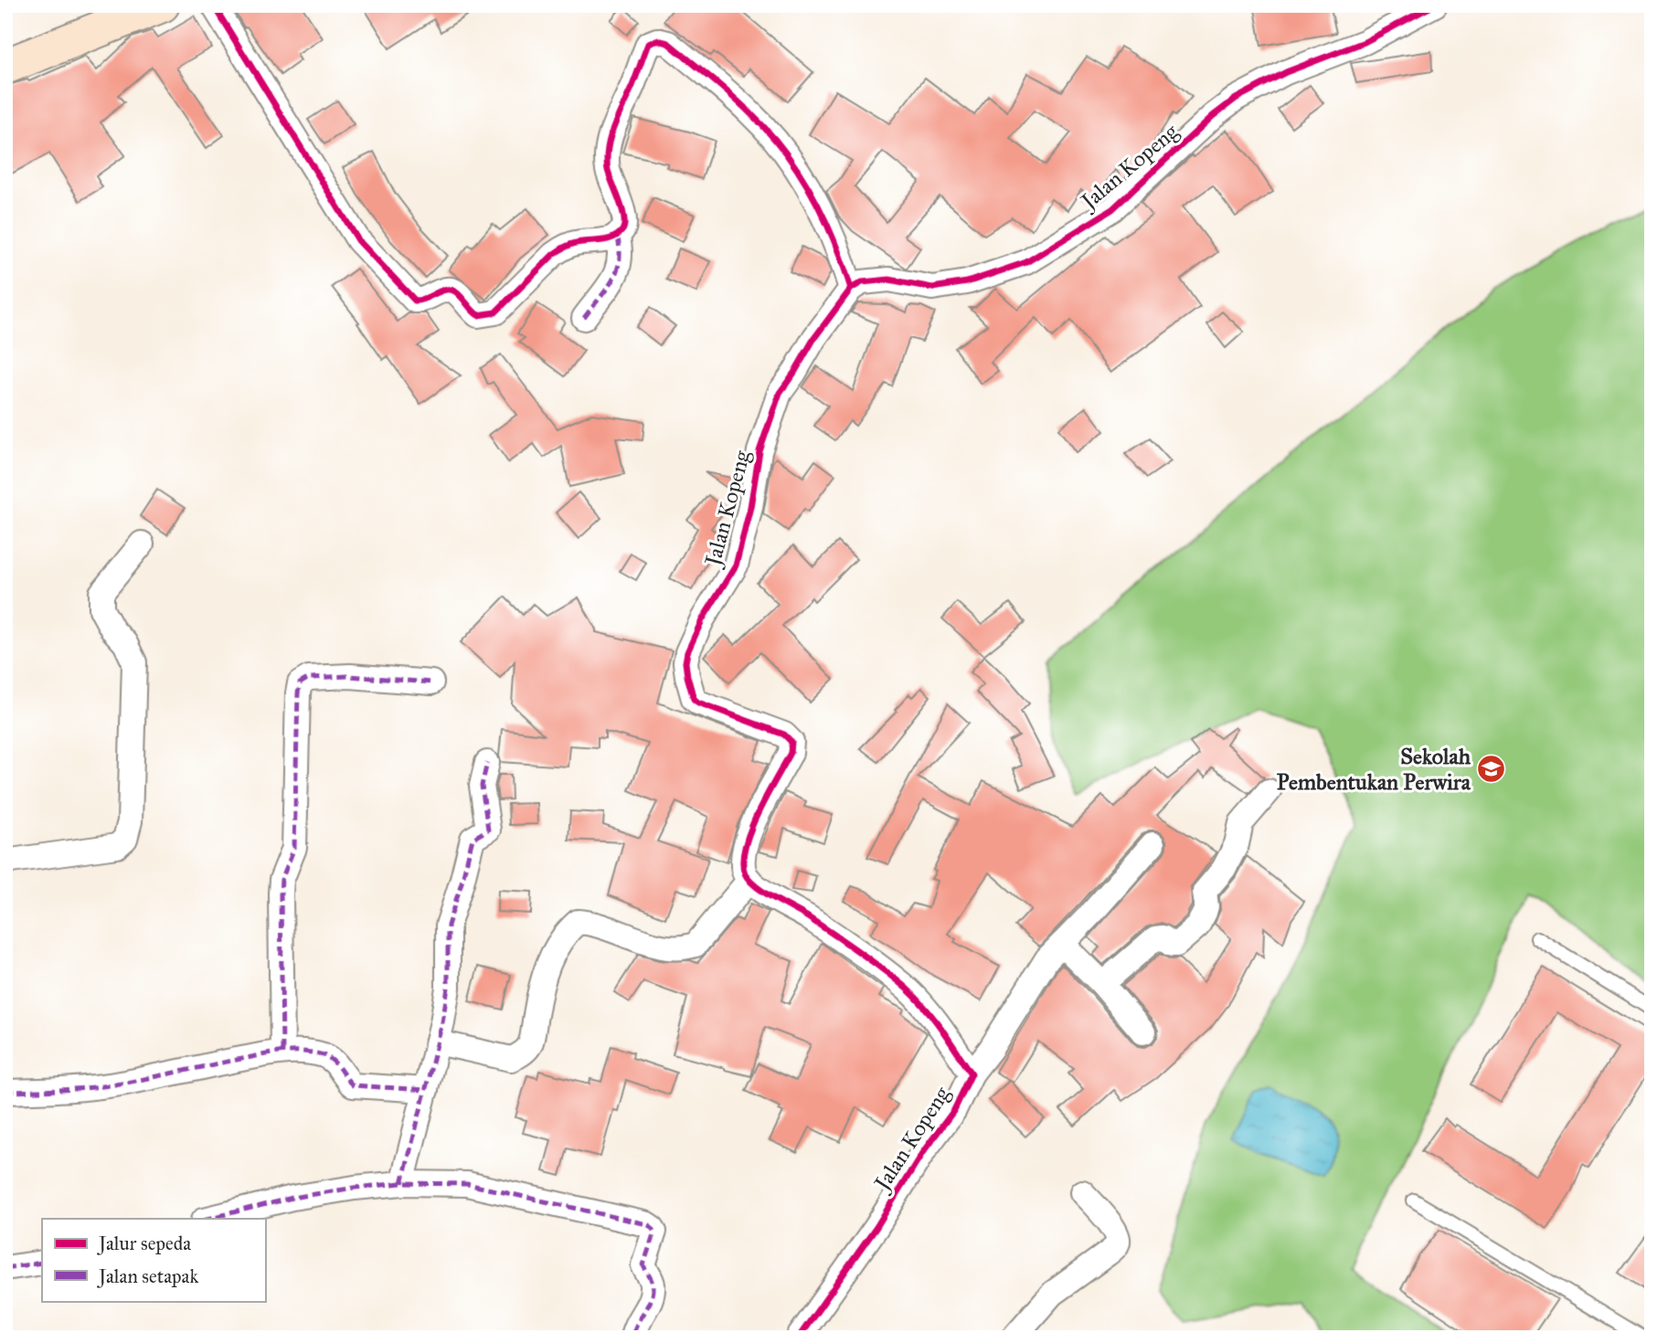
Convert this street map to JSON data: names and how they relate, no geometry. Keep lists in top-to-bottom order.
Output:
{
  "streets": {
    "street": ["Jalan Kopeng"]
  },
  "places": {
    "school or university": ["Sekolah Pembentukan Perwira"]
  },
  "legend": ["Jalur sepeda", "Jalan setapak"]
}
